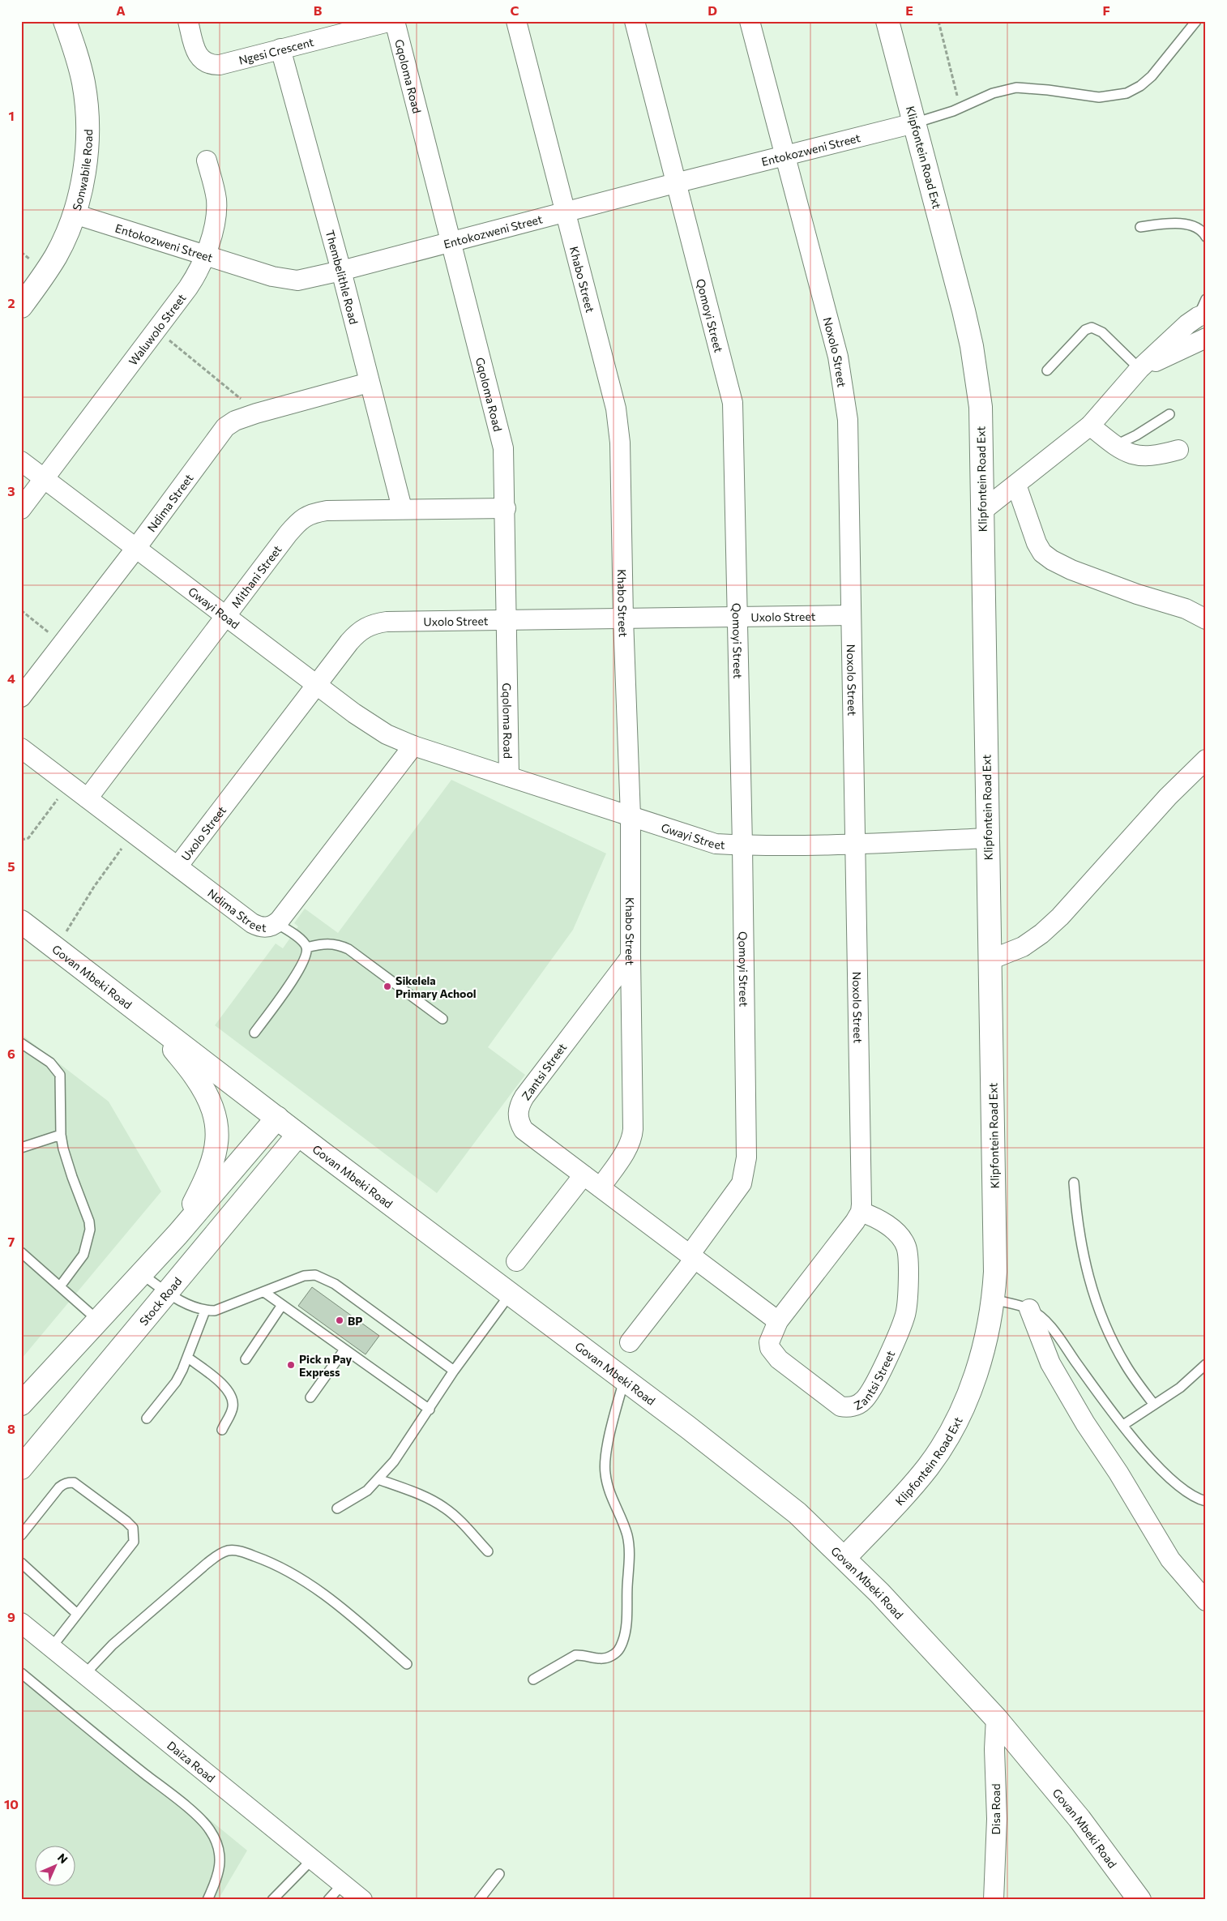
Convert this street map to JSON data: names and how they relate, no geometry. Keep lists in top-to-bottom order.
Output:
{
  "streets": {
    "main road": [
      "Klipfontein Road Ext",
      "Sonwabile Road",
      "Govan Mbeki Road",
      "Stock Road"
    ],
    "street": [
      "Ngesi Crescent",
      "Gqoloma Road",
      "Entokozweni Street",
      "Thembelithle Road",
      "Khabo Street",
      "Qomoyi Street",
      "Waluwolo Street",
      "Noxolo Street",
      "Ndima Street",
      "Mithani Street",
      "Gwayi Road",
      "Uxolo Street",
      "Gwayi Street",
      "Zantsi Street",
      "Daiza Road",
      "Disa Road"
    ]
  },
  "crossings": [
    ["Ngesi Crescent", "Thembelithle Road"],
    ["Gqoloma Road", "Entokozweni Street"],
    ["Gqoloma Road", "Mithani Street"],
    ["Gqoloma Road", "Uxolo Street"],
    ["Gqoloma Road", "Gwayi Street"],
    ["Entokozweni Street", "Klipfontein Road Ext"],
    ["Entokozweni Street", "Sonwabile Road"],
    ["Entokozweni Street", "Thembelithle Road"],
    ["Entokozweni Street", "Khabo Street"],
    ["Entokozweni Street", "Qomoyi Street"],
    ["Entokozweni Street", "Waluwolo Street"],
    ["Entokozweni Street", "Noxolo Street"],
    ["Klipfontein Road Ext", "Gwayi Street"],
    ["Klipfontein Road Ext", "Govan Mbeki Road"],
    ["Thembelithle Road", "Ndima Street"],
    ["Thembelithle Road", "Mithani Street"],
    ["Khabo Street", "Uxolo Street"],
    ["Khabo Street", "Gwayi Street"],
    ["Khabo Street", "Zantsi Street"],
    ["Qomoyi Street", "Uxolo Street"],
    ["Qomoyi Street", "Gwayi Street"],
    ["Qomoyi Street", "Zantsi Street"],
    ["Waluwolo Street", "Gwayi Road"],
    ["Noxolo Street", "Uxolo Street"],
    ["Noxolo Street", "Gwayi Street"],
    ["Noxolo Street", "Zantsi Street"],
    ["Ndima Street", "Mithani Street"],
    ["Ndima Street", "Gwayi Road"],
    ["Ndima Street", "Uxolo Street"],
    ["Ndima Street", "Gwayi Street"],
    ["Mithani Street", "Gwayi Road"],
    ["Gwayi Road", "Uxolo Street"],
    ["Gwayi Road", "Gwayi Street"],
    ["Govan Mbeki Road", "Stock Road"],
    ["Govan Mbeki Road", "Disa Road"]
  ],
  "places": ["Sikelela Primary Achool", "BP", "Pick n Pay Express"],
  "north": "top right",
  "grid": {
    "columns": [
      "A",
      "B",
      "C",
      "D",
      "E",
      "F"
    ],
    "rows": [
      "1",
      "2",
      "3",
      "4",
      "5",
      "6",
      "7",
      "8",
      "9",
      "10"
    ]
  }
}
